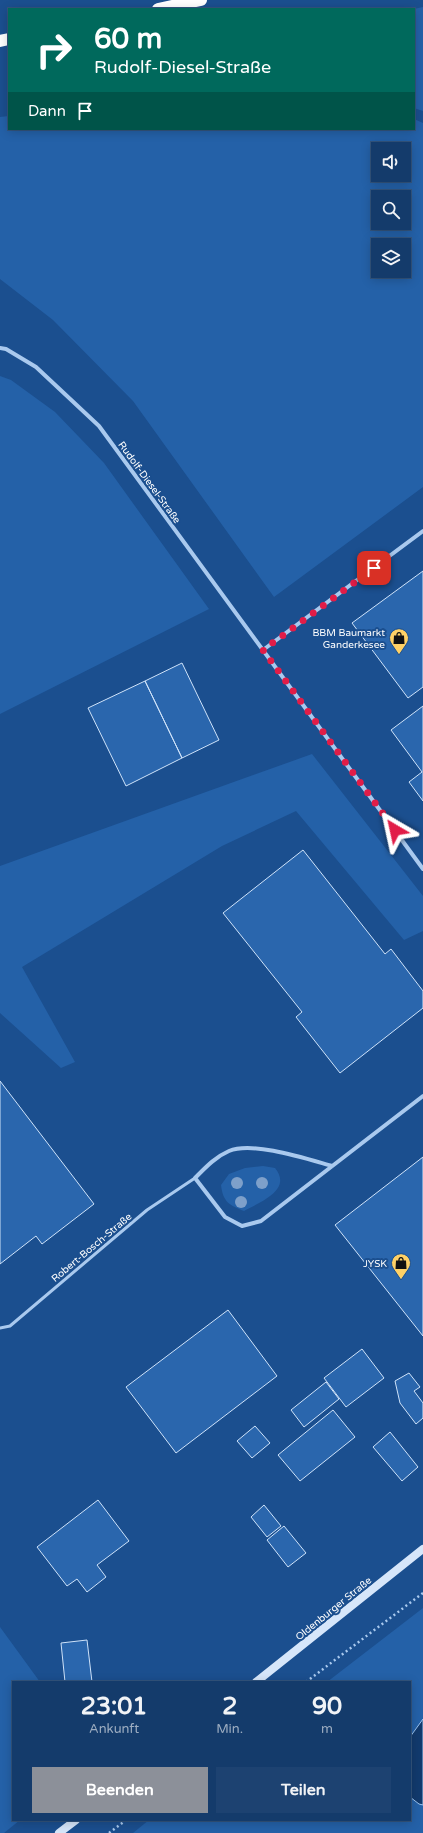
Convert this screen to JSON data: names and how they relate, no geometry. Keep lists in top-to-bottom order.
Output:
{
  "streets": {
    "main road": ["Oldenburger Straße"],
    "street": ["Rudolf-Diesel-Straße", "Robert-Bosch-Straße"]
  },
  "places": {
    "shop": ["BBM Baumarkt Ganderkesee", "JYSK"]
  },
  "page": {
    "turn": ["60 m", "Rudolf-Diesel-Straße"],
    "then": "Dann",
    "eta": [
      "23:01",
      "Ankunft",
      "2",
      "Min.",
      "90",
      "m"
    ],
    "buttons": ["Beenden", "Teilen"]
  }
}
